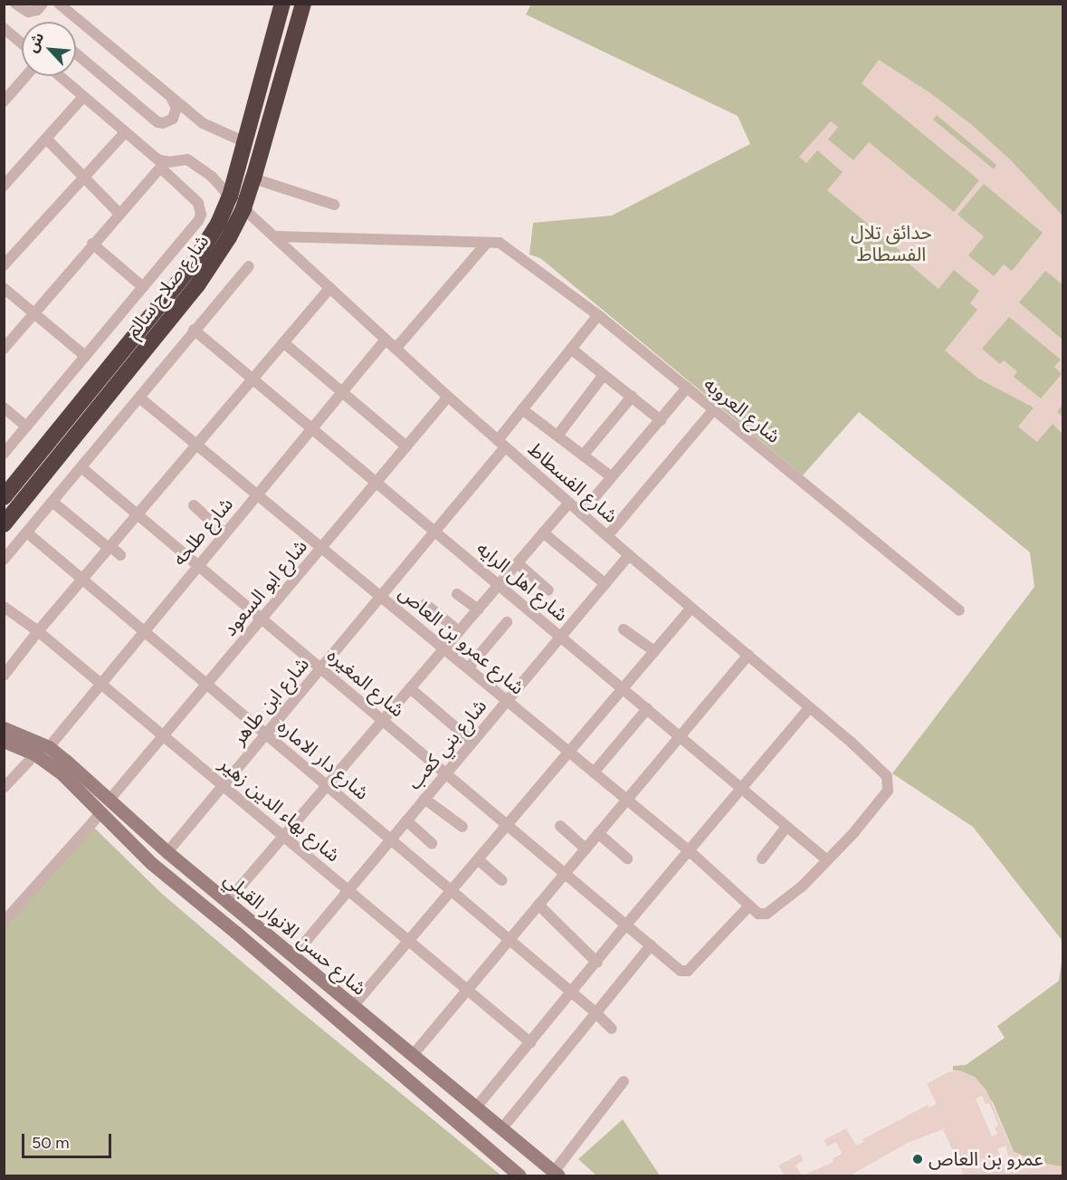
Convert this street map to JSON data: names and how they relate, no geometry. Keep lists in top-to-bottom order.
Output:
{
  "streets": {
    "highway": ["شارع صلاح سالم"],
    "main road": ["شارع حسن الانوار القبلي"],
    "street": [
      "شارع العروبه",
      "شارع الفسطاط",
      "شارع طلحه",
      "شارع اهل الرايه",
      "شارع ابو السعود",
      "شارع عمرو بن العاص",
      "شارع المغيره",
      "شارع ابن طاهر",
      "شارع بني كعب",
      "شارع دار الاماره",
      "شارع بهاء الدين زهير"
    ]
  },
  "crossings": [
    ["شارع صلاح سالم", "شارع الفسطاط"],
    ["شارع العروبه", "شارع ابن طاهر"],
    ["شارع الفسطاط", "شارع طلحه"],
    ["شارع الفسطاط", "شارع اهل الرايه"],
    ["شارع الفسطاط", "شارع ابو السعود"],
    ["شارع الفسطاط", "شارع عمرو بن العاص"],
    ["شارع الفسطاط", "شارع ابن طاهر"],
    ["شارع الفسطاط", "شارع بني كعب"],
    ["شارع طلحه", "شارع اهل الرايه"],
    ["شارع طلحه", "شارع عمرو بن العاص"],
    ["شارع طلحه", "شارع المغيره"],
    ["شارع طلحه", "شارع دار الاماره"],
    ["شارع طلحه", "شارع بهاء الدين زهير"],
    ["شارع طلحه", "شارع حسن الانوار القبلي"],
    ["شارع اهل الرايه", "شارع ابو السعود"],
    ["شارع اهل الرايه", "شارع عمرو بن العاص"],
    ["شارع اهل الرايه", "شارع ابن طاهر"],
    ["شارع اهل الرايه", "شارع بني كعب"],
    ["شارع ابو السعود", "شارع عمرو بن العاص"],
    ["شارع ابو السعود", "شارع المغيره"],
    ["شارع ابو السعود", "شارع دار الاماره"],
    ["شارع ابو السعود", "شارع بهاء الدين زهير"],
    ["شارع ابو السعود", "شارع حسن الانوار القبلي"],
    ["شارع عمرو بن العاص", "شارع المغيره"],
    ["شارع عمرو بن العاص", "شارع ابن طاهر"],
    ["شارع عمرو بن العاص", "شارع بني كعب"],
    ["شارع المغيره", "شارع ابن طاهر"],
    ["شارع المغيره", "شارع بني كعب"],
    ["شارع ابن طاهر", "شارع دار الاماره"],
    ["شارع ابن طاهر", "شارع بهاء الدين زهير"],
    ["شارع ابن طاهر", "شارع حسن الانوار القبلي"],
    ["شارع بني كعب", "شارع دار الاماره"],
    ["شارع بني كعب", "شارع بهاء الدين زهير"],
    ["شارع بني كعب", "شارع حسن الانوار القبلي"]
  ],
  "parks": ["حدائق تلال الفسطاط"],
  "places": ["عمرو بن العاص"],
  "scale_bar": "50 m",
  "north": "top left"
}
